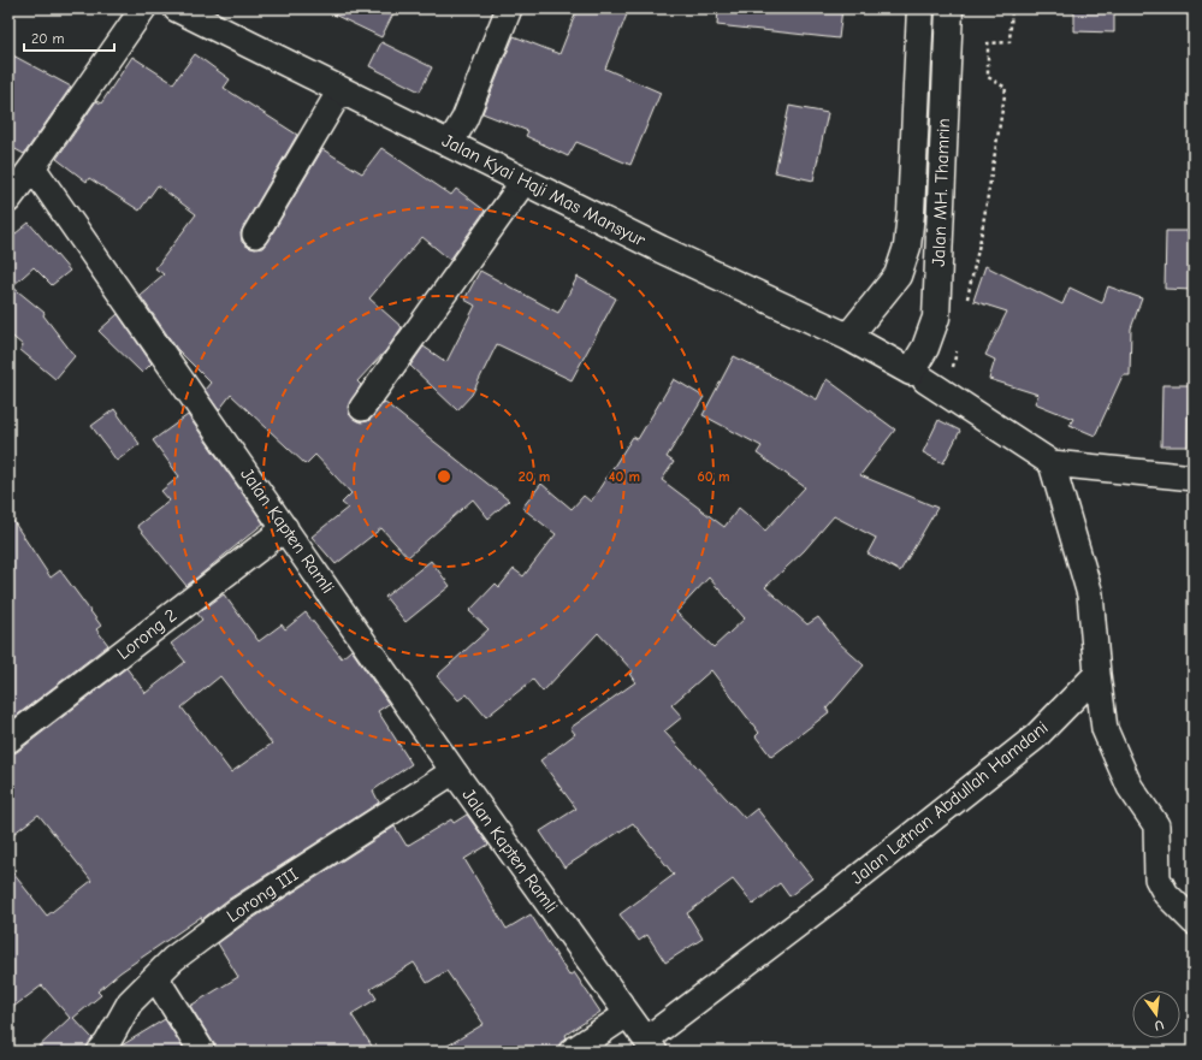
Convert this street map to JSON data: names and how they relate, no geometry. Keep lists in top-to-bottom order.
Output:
{
  "streets": {
    "main road": ["Jalan Kyai Haji Mas Mansyur", "Jalan MH. Thamrin"],
    "street": [
      "Jalan Kapten Ramli",
      "Lorong 2",
      "Jalan Letnan Abdullah Hamdani",
      "Lorong III"
    ]
  },
  "crossings": [
    ["Jalan Kyai Haji Mas Mansyur", "Jalan MH. Thamrin"],
    ["Jalan Kapten Ramli", "Lorong 2"],
    ["Jalan Kapten Ramli", "Jalan Letnan Abdullah Hamdani"],
    ["Jalan Kapten Ramli", "Lorong III"]
  ],
  "scale_bar": "20 m",
  "north": "bottom",
  "rings": ["20 m", "40 m", "60 m"]
}
